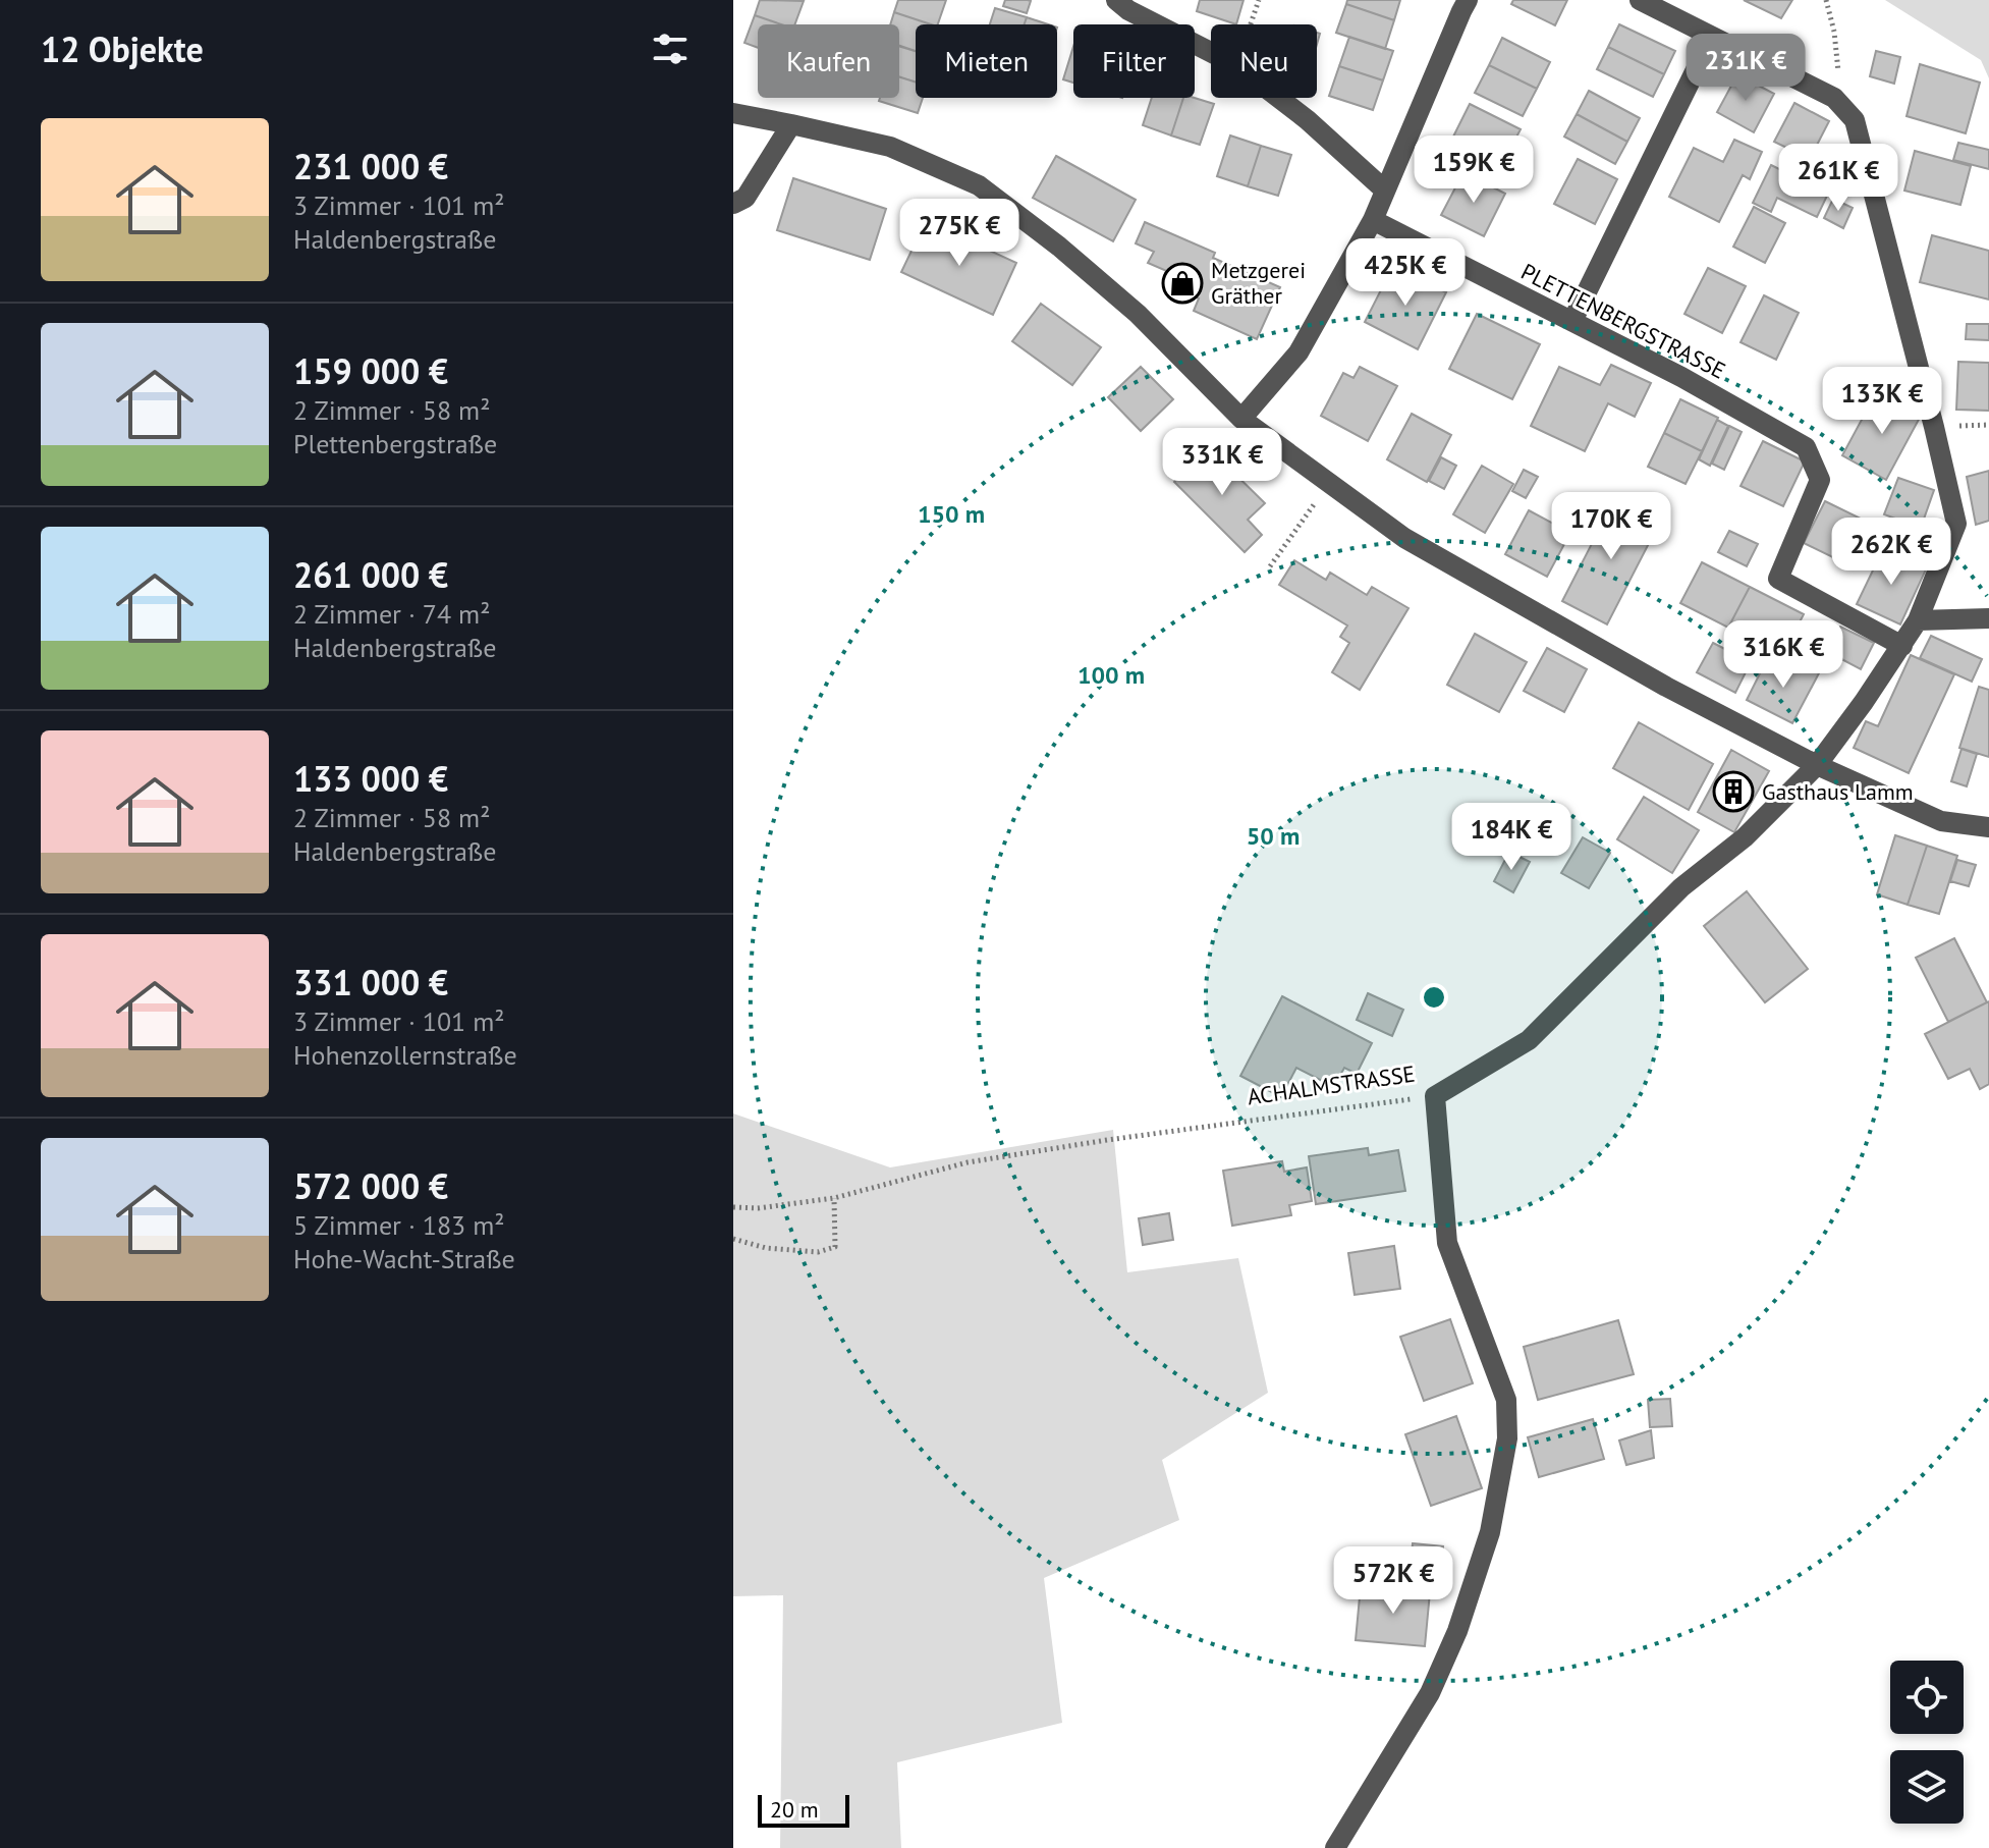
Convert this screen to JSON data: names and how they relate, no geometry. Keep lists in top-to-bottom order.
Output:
{
  "streets": {
    "street": ["PLETTENBERGSTRASSE", "ACHALMSTRASSE"]
  },
  "crossings": [
    ["PLETTENBERGSTRASSE", "ACHALMSTRASSE"]
  ],
  "places": {
    "shop": ["Metzgerei Gräther"],
    "building": ["Gasthaus Lamm"]
  },
  "scale_bar": "20 m",
  "page": {
    "heading": "12 Objekte",
    "chip": [
      "Kaufen",
      "Mieten",
      "Filter",
      "Neu"
    ],
    "price": [
      "231K €",
      "159K €",
      "261K €",
      "275K €",
      "425K €",
      "133K €",
      "331K €",
      "170K €",
      "262K €",
      "316K €",
      "184K €",
      "572K €"
    ],
    "list": [
      {
        "name": "231 000 €",
        "note": "3 Zimmer · 101 m² · Haldenbergstraße"
      },
      {
        "name": "159 000 €",
        "note": "2 Zimmer · 58 m² · Plettenbergstraße"
      },
      {
        "name": "261 000 €",
        "note": "2 Zimmer · 74 m² · Haldenbergstraße"
      },
      {
        "name": "133 000 €",
        "note": "2 Zimmer · 58 m² · Haldenbergstraße"
      },
      {
        "name": "331 000 €",
        "note": "3 Zimmer · 101 m² · Hohenzollernstraße"
      },
      {
        "name": "572 000 €",
        "note": "5 Zimmer · 183 m² · Hohe-Wacht-Straße"
      }
    ],
    "scale": "20 m"
  },
  "rings": ["150 m", "100 m", "50 m"]
}
